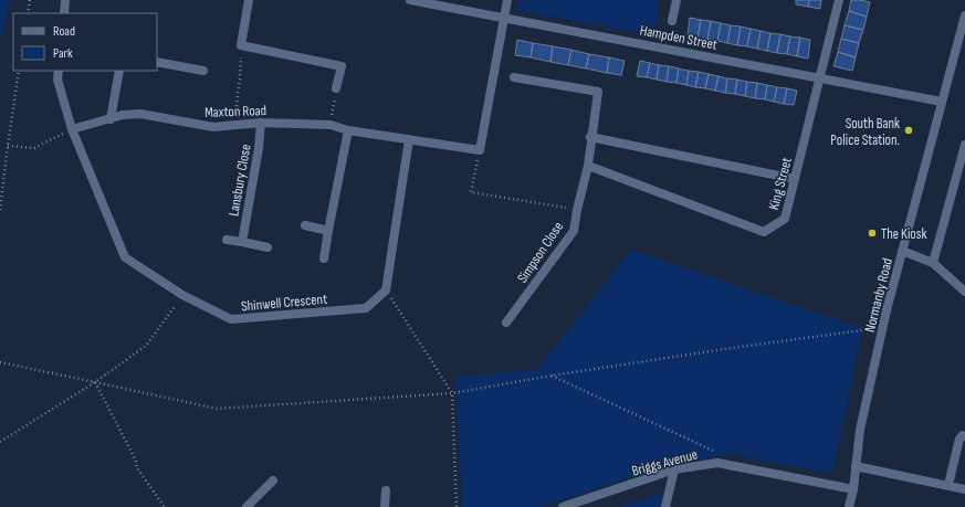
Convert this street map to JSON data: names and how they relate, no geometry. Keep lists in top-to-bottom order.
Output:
{
  "streets": {
    "street": [
      "Hampden Street",
      "Maxton Road",
      "Lansbury Close",
      "King Street",
      "Simpson Close",
      "Normanby Road",
      "Shinwell Crescent",
      "Briggs Avenue"
    ]
  },
  "crossings": [
    ["Hampden Street", "King Street"],
    ["Hampden Street", "Normanby Road"],
    ["Maxton Road", "Lansbury Close"],
    ["Maxton Road", "Shinwell Crescent"],
    ["King Street", "Simpson Close"],
    ["Normanby Road", "Briggs Avenue"]
  ],
  "places": ["South Bank Police Station.", "The Kiosk"],
  "legend": ["Road", "Park"]
}
